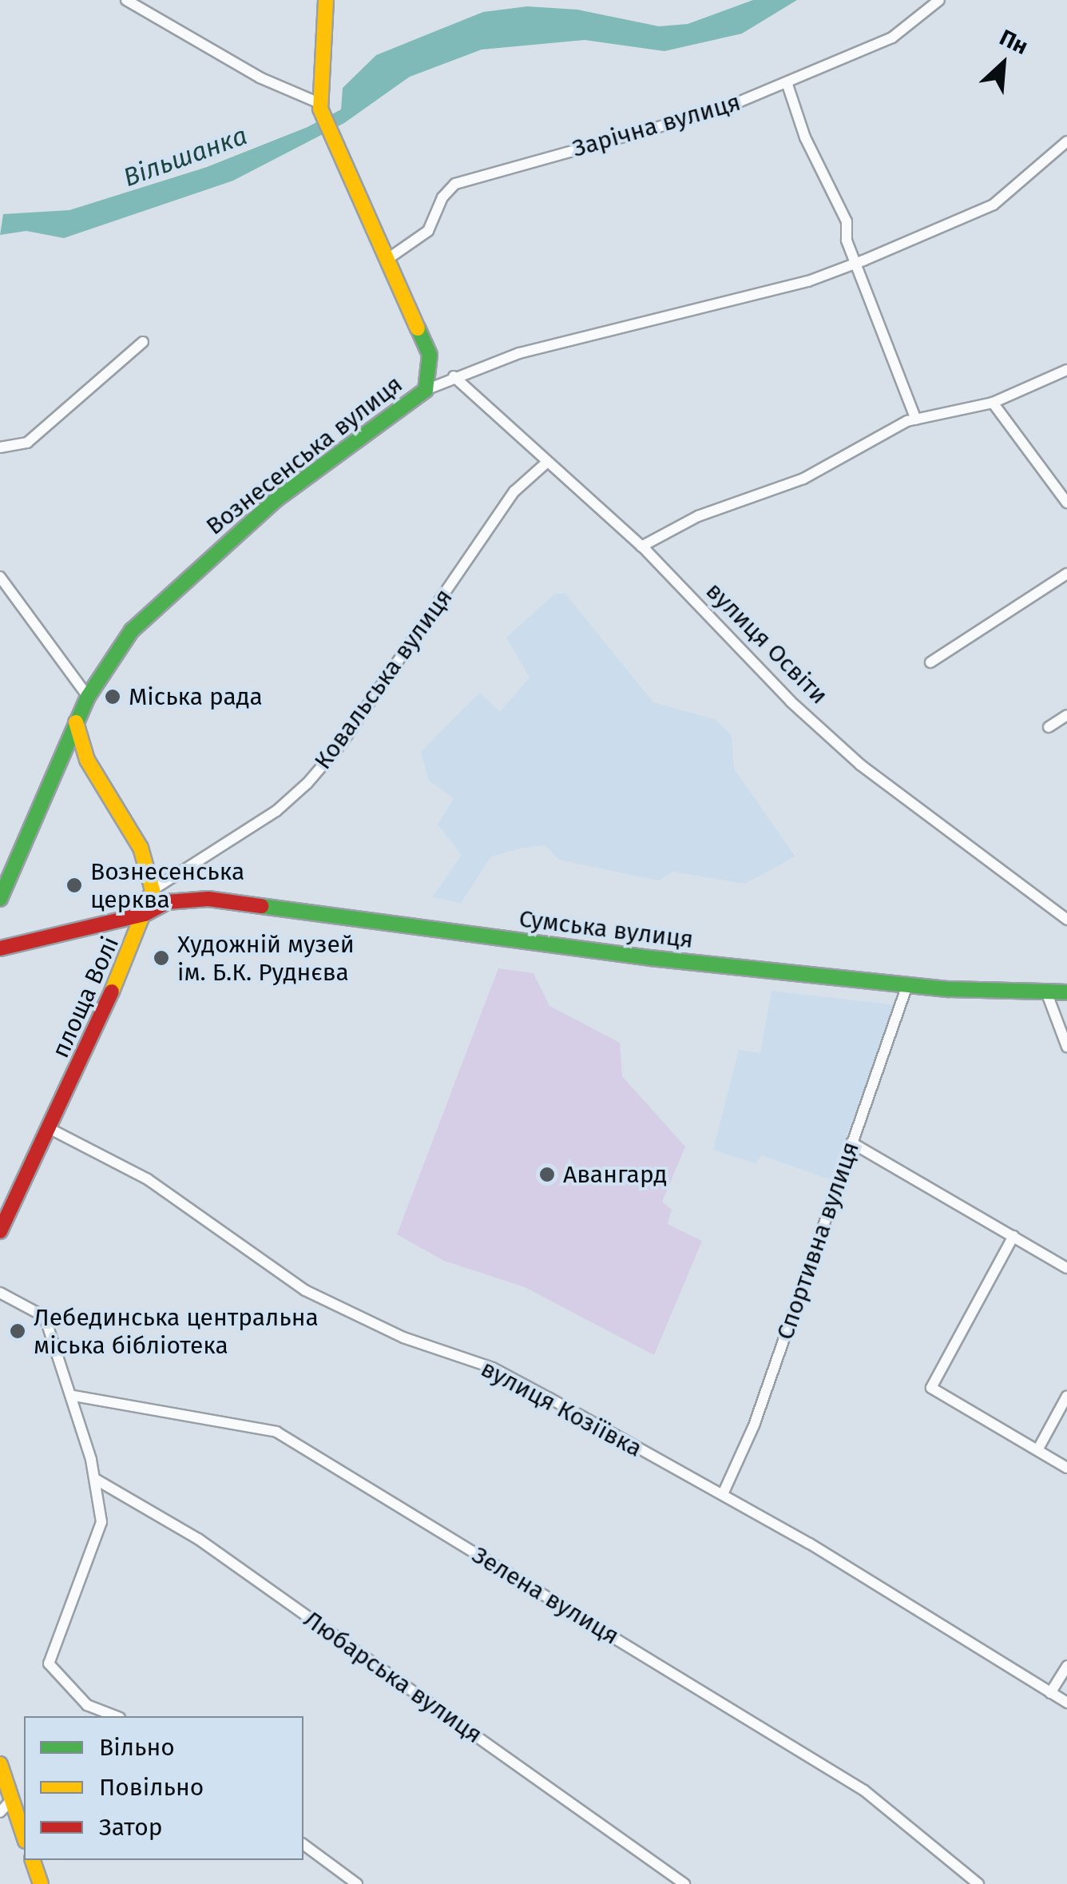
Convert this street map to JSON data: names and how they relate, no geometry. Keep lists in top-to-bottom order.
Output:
{
  "streets": {
    "main road": ["Вознесенська вулиця", "Сумська вулиця", "площа Волі"],
    "street": [
      "Зарічна вулиця",
      "вулиця Освіти",
      "Ковальська вулиця",
      "Спортивна вулиця",
      "вулиця Козіївка",
      "Зелена вулиця",
      "Любарська вулиця"
    ]
  },
  "crossings": [
    ["Вознесенська вулиця", "вулиця Освіти"],
    ["вулиця Освіти", "Ковальська вулиця"],
    ["Сумська вулиця", "площа Волі"],
    ["Сумська вулиця", "Спортивна вулиця"],
    ["площа Волі", "вулиця Козіївка"],
    ["Спортивна вулиця", "вулиця Козіївка"]
  ],
  "water": ["Вільшанка"],
  "places": [
    "Міська рада",
    "Вознесенська церква",
    "Художній музей ім. Б.К. Руднєва",
    "Авангард",
    "Лебединська центральна міська бібліотека"
  ],
  "legend": ["Вільно", "Повільно", "Затор"],
  "north": "top right"
}
